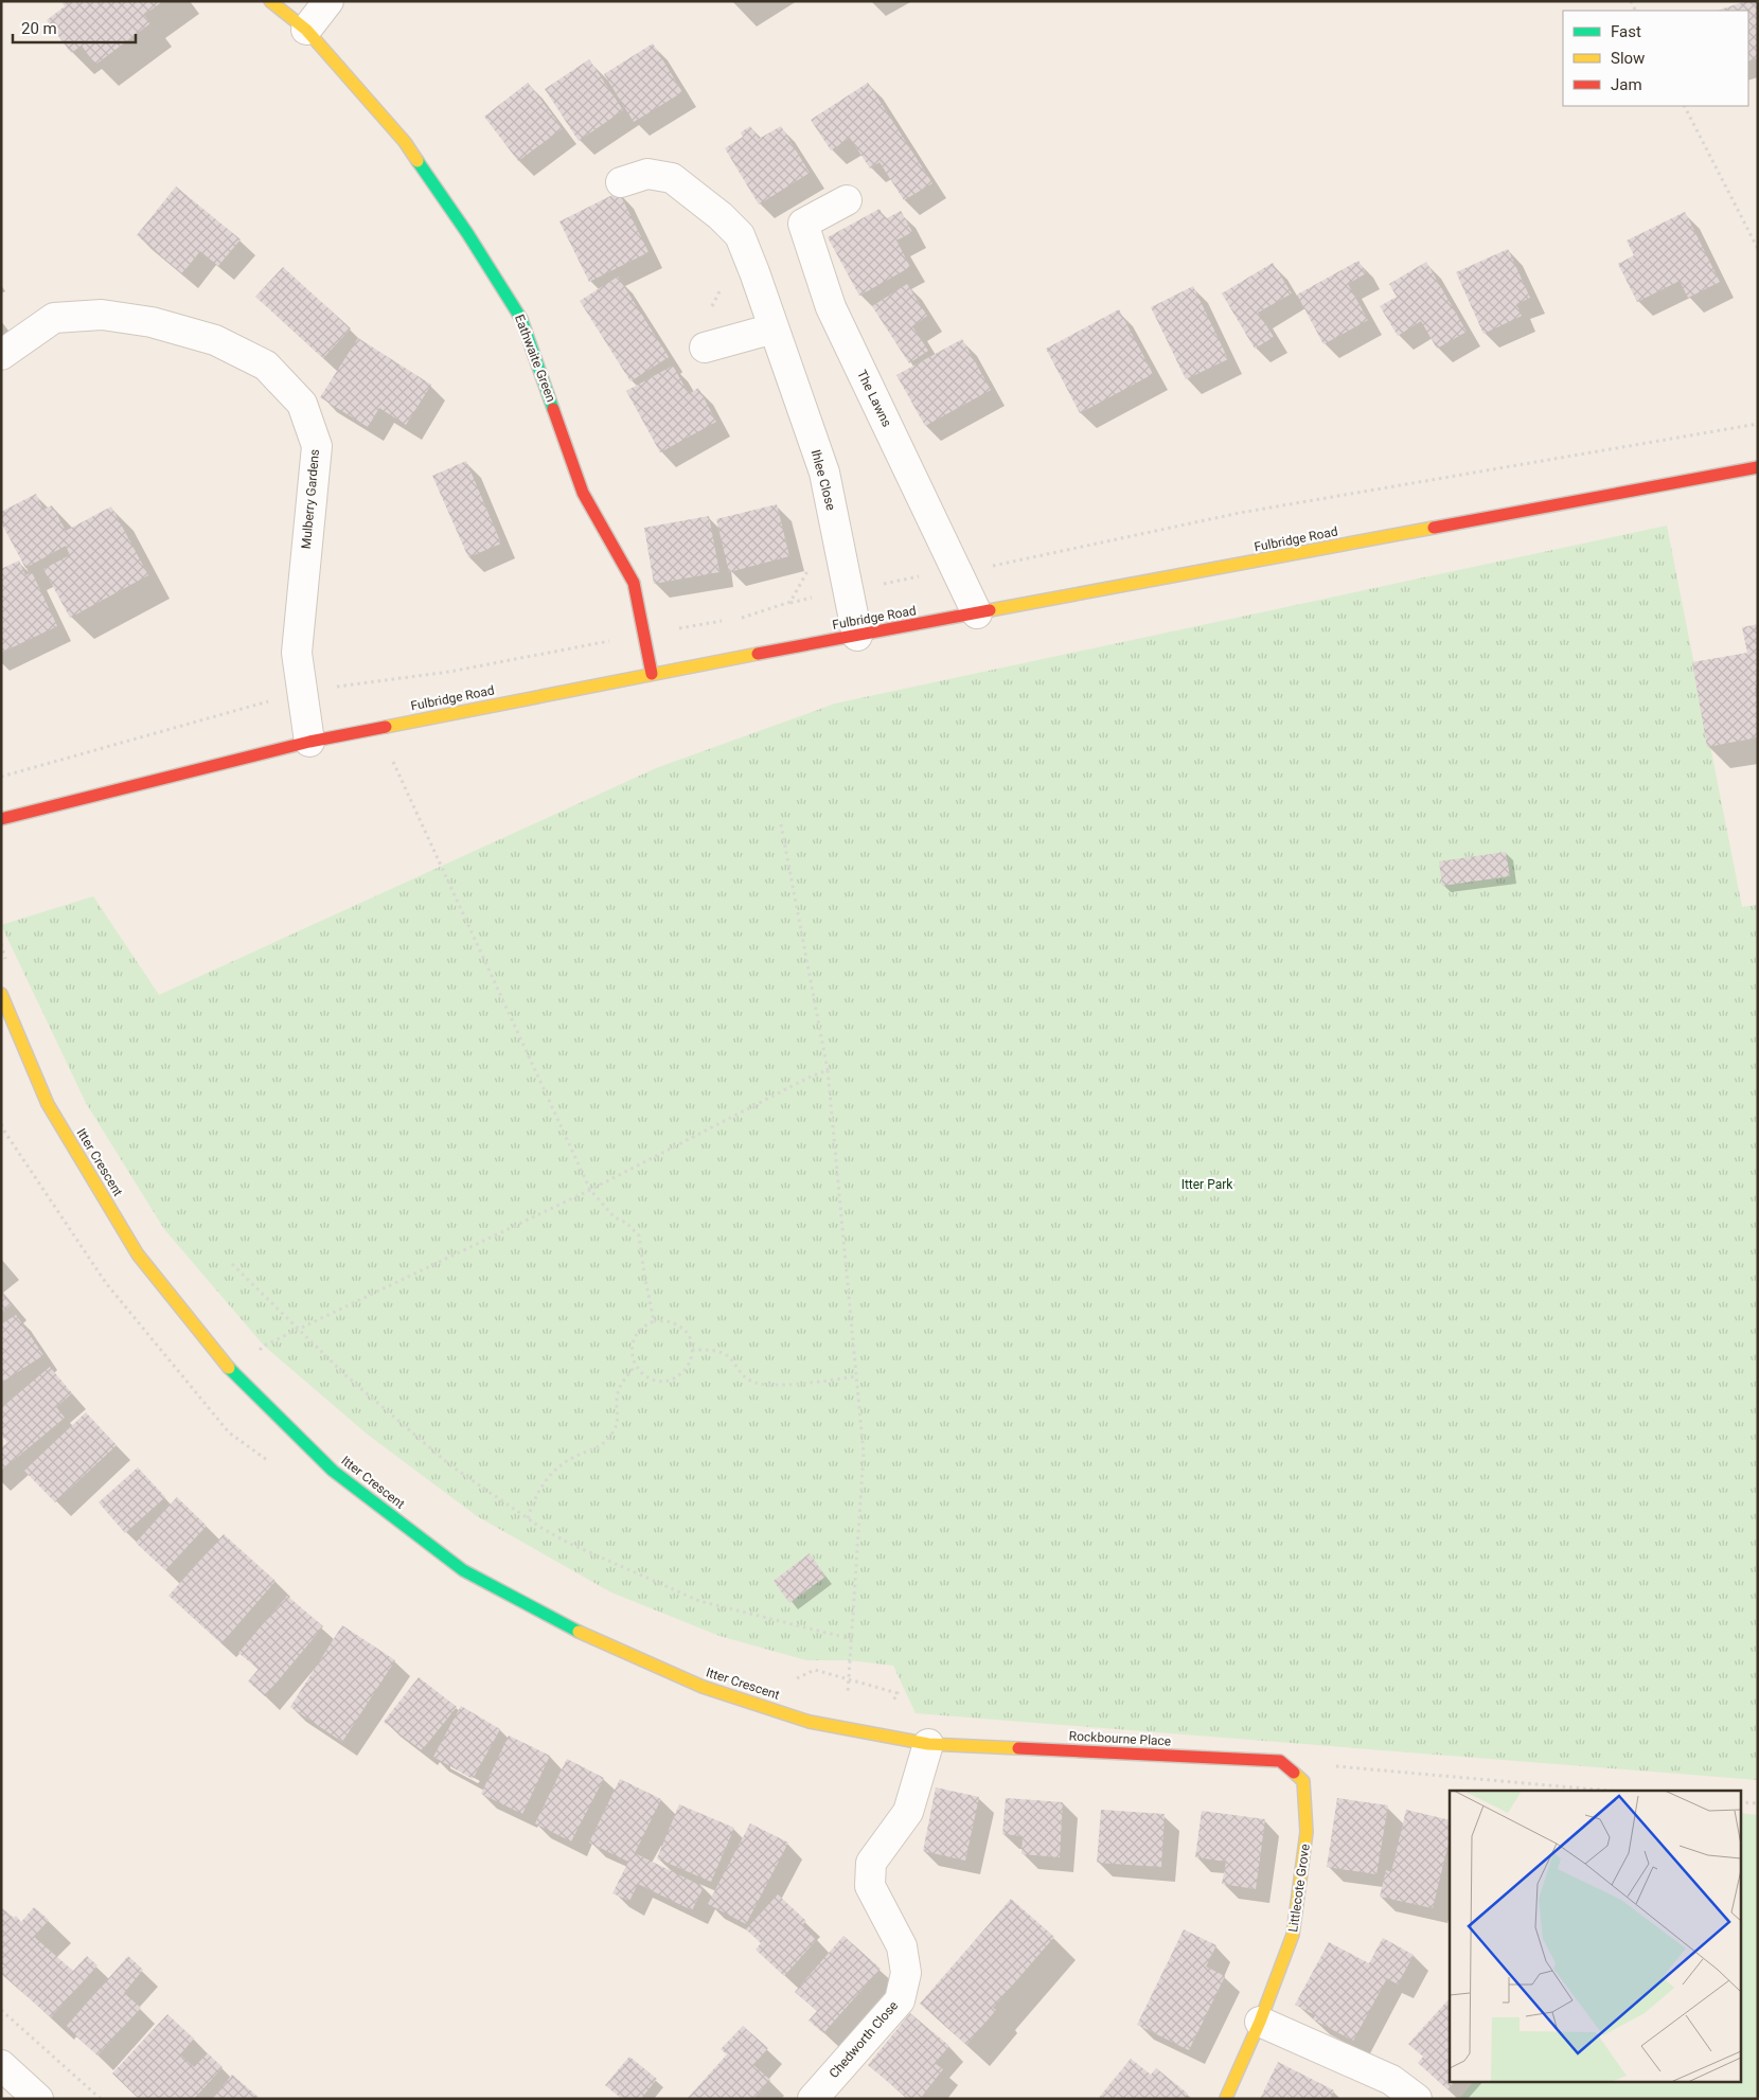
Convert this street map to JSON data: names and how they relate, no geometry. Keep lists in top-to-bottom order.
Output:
{
  "streets": {
    "street": [
      "Eathwaite Green",
      "The Lawns",
      "Ihlee Close",
      "Mulberry Gardens",
      "Fulbridge Road",
      "Itter Crescent",
      "Rockbourne Place",
      "Littlecote Grove",
      "Chedworth Close"
    ]
  },
  "crossings": [
    ["Eathwaite Green", "Fulbridge Road"],
    ["The Lawns", "Fulbridge Road"],
    ["Ihlee Close", "Fulbridge Road"],
    ["Mulberry Gardens", "Fulbridge Road"],
    ["Itter Crescent", "Rockbourne Place"],
    ["Itter Crescent", "Chedworth Close"],
    ["Rockbourne Place", "Littlecote Grove"],
    ["Rockbourne Place", "Chedworth Close"]
  ],
  "parks": ["Itter Park"],
  "legend": ["Fast", "Slow", "Jam"],
  "scale_bar": "20 m"
}
